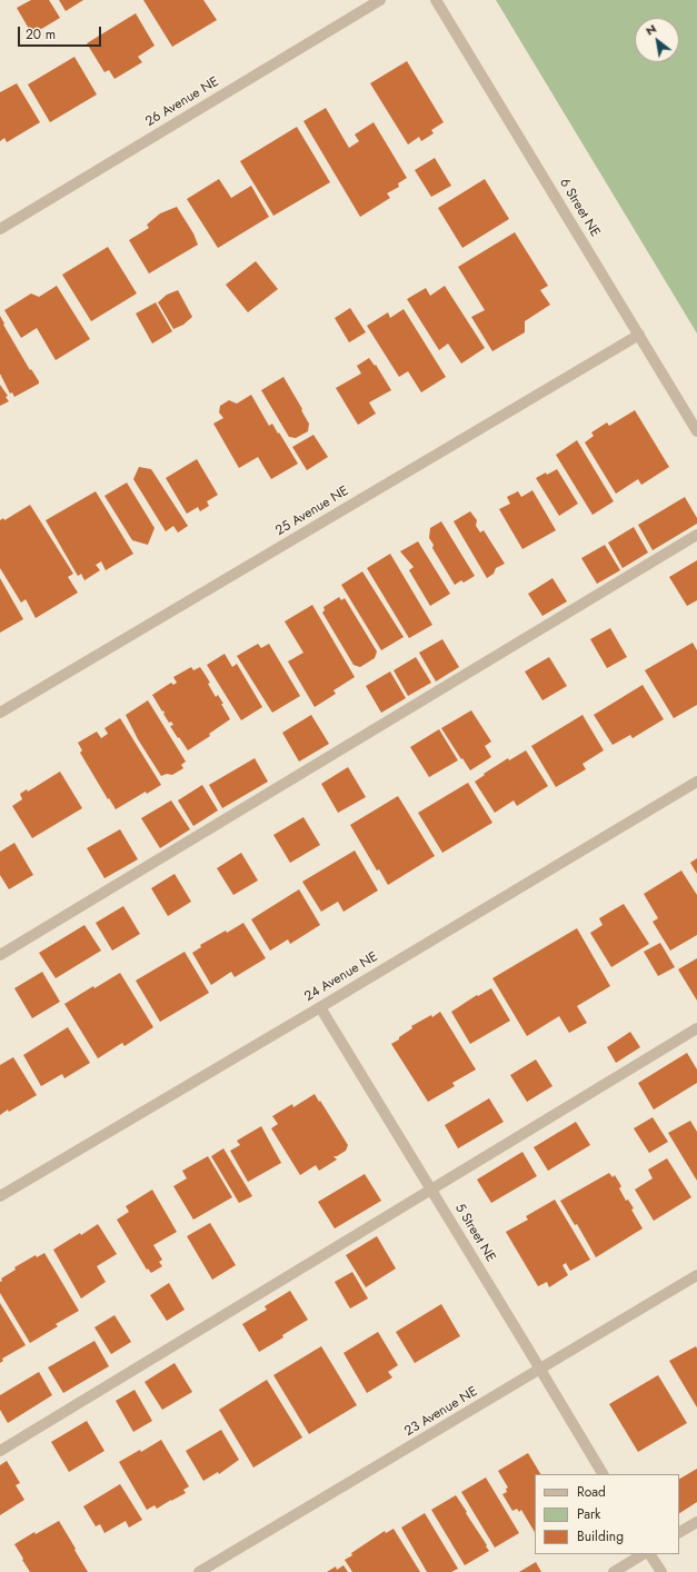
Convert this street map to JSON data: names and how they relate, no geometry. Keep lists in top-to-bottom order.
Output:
{
  "streets": {
    "street": [
      "26 Avenue NE",
      "6 Street NE",
      "25 Avenue NE",
      "24 Avenue NE",
      "5 Street NE",
      "23 Avenue NE"
    ]
  },
  "crossings": [
    ["6 Street NE", "25 Avenue NE"],
    ["24 Avenue NE", "5 Street NE"],
    ["5 Street NE", "23 Avenue NE"]
  ],
  "legend": ["Road", "Park", "Building"],
  "scale_bar": "20 m",
  "north": "top left"
}
